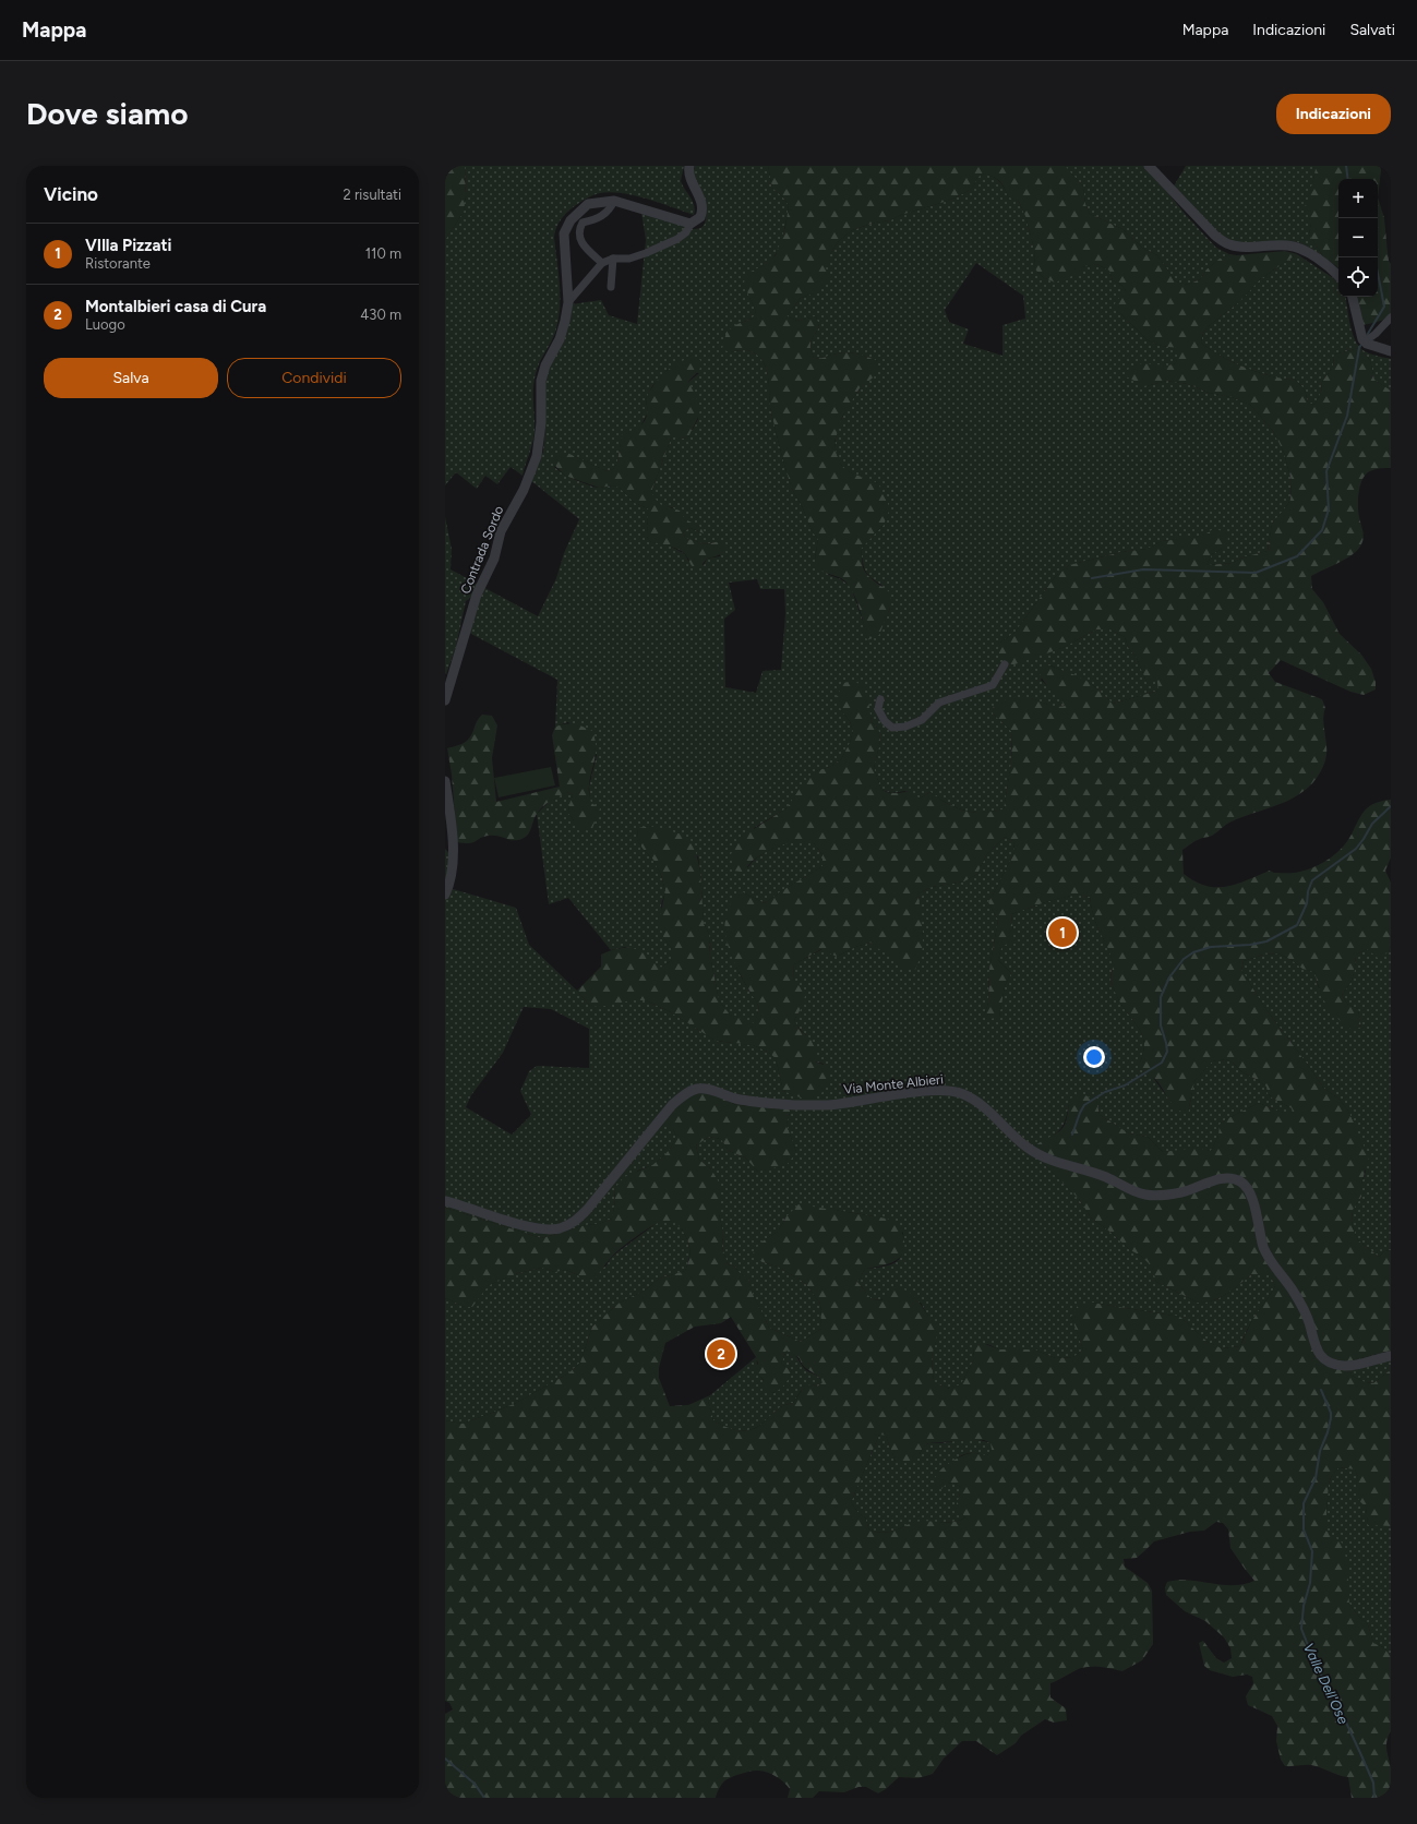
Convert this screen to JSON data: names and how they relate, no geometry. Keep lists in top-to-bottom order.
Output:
{
  "streets": {
    "street": ["Contrada Sordo", "Via Monte Albieri"]
  },
  "water": ["Valle Dell'Ose"],
  "page": {
    "header": "Mappa",
    "nav": ["Mappa", "Indicazioni", "Salvati"],
    "buttons": [
      "Indicazioni",
      ["Salva", "Condividi"]
    ],
    "title": "Dove siamo",
    "heading": ["Vicino", "2 risultati"],
    "map_buttons": ["+", "−"],
    "list": [
      {
        "mark": "1",
        "name": "VIlla Pizzati",
        "note": "Ristorante",
        "value": "110 m"
      },
      {
        "mark": "2",
        "name": "Montalbieri casa di Cura",
        "note": "Luogo",
        "value": "430 m"
      }
    ],
    "pins": ["1", "2"]
  }
}
